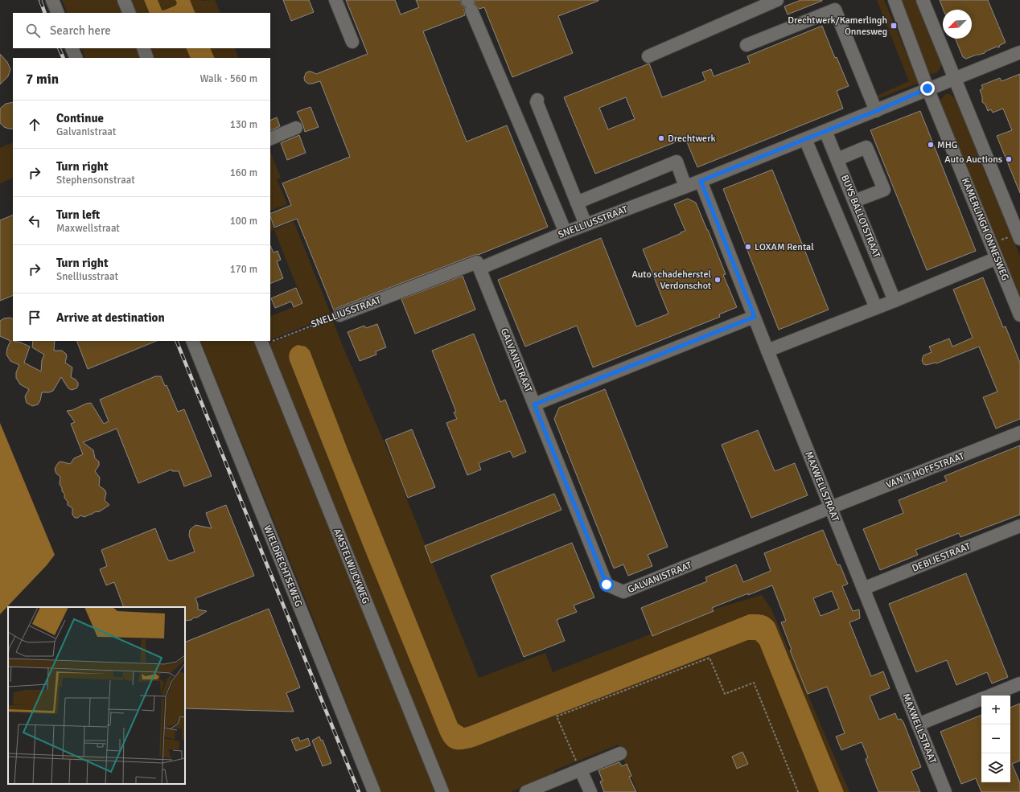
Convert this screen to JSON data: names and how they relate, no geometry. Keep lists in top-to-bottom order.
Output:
{
  "streets": {
    "street": [
      "BUYS BALLOTSTRAAT",
      "SNELLIUSSTRAAT",
      "KAMERLINGH ONNESWEG",
      "GALVANISTRAAT",
      "VAN 'T HOFFSTRAAT",
      "MAXWELLSTRAAT",
      "DEBIJESTRAAT",
      "WIELDRECHTSEWEG",
      "AMSTELWIJCKWEG"
    ]
  },
  "crossings": [
    ["BUYS BALLOTSTRAAT", "SNELLIUSSTRAAT"],
    ["SNELLIUSSTRAAT", "KAMERLINGH ONNESWEG"],
    ["SNELLIUSSTRAAT", "GALVANISTRAAT"],
    ["SNELLIUSSTRAAT", "MAXWELLSTRAAT"],
    ["GALVANISTRAAT", "VAN 'T HOFFSTRAAT"],
    ["GALVANISTRAAT", "MAXWELLSTRAAT"],
    ["VAN 'T HOFFSTRAAT", "MAXWELLSTRAAT"],
    ["MAXWELLSTRAAT", "DEBIJESTRAAT"]
  ],
  "places": {
    "transit": ["Drechtwerk/Kamerlingh Onnesweg"],
    "other": [
      "Drechtwerk",
      "MHG",
      "Auto Auctions",
      "LOXAM Rental",
      "Auto schadeherstel Verdonschot"
    ]
  },
  "north": "bottom left",
  "page": {
    "search": "Search here",
    "heading": ["7 min", "Walk · 560 m"],
    "list": [
      ["Continue", "Galvanistraat", "130 m"],
      ["Turn right", "Stephensonstraat", "160 m"],
      ["Turn left", "Maxwellstraat", "100 m"],
      ["Turn right", "Snelliusstraat", "170 m"],
      "Arrive at destination"
    ],
    "map_buttons": ["+", "−"]
  }
}
